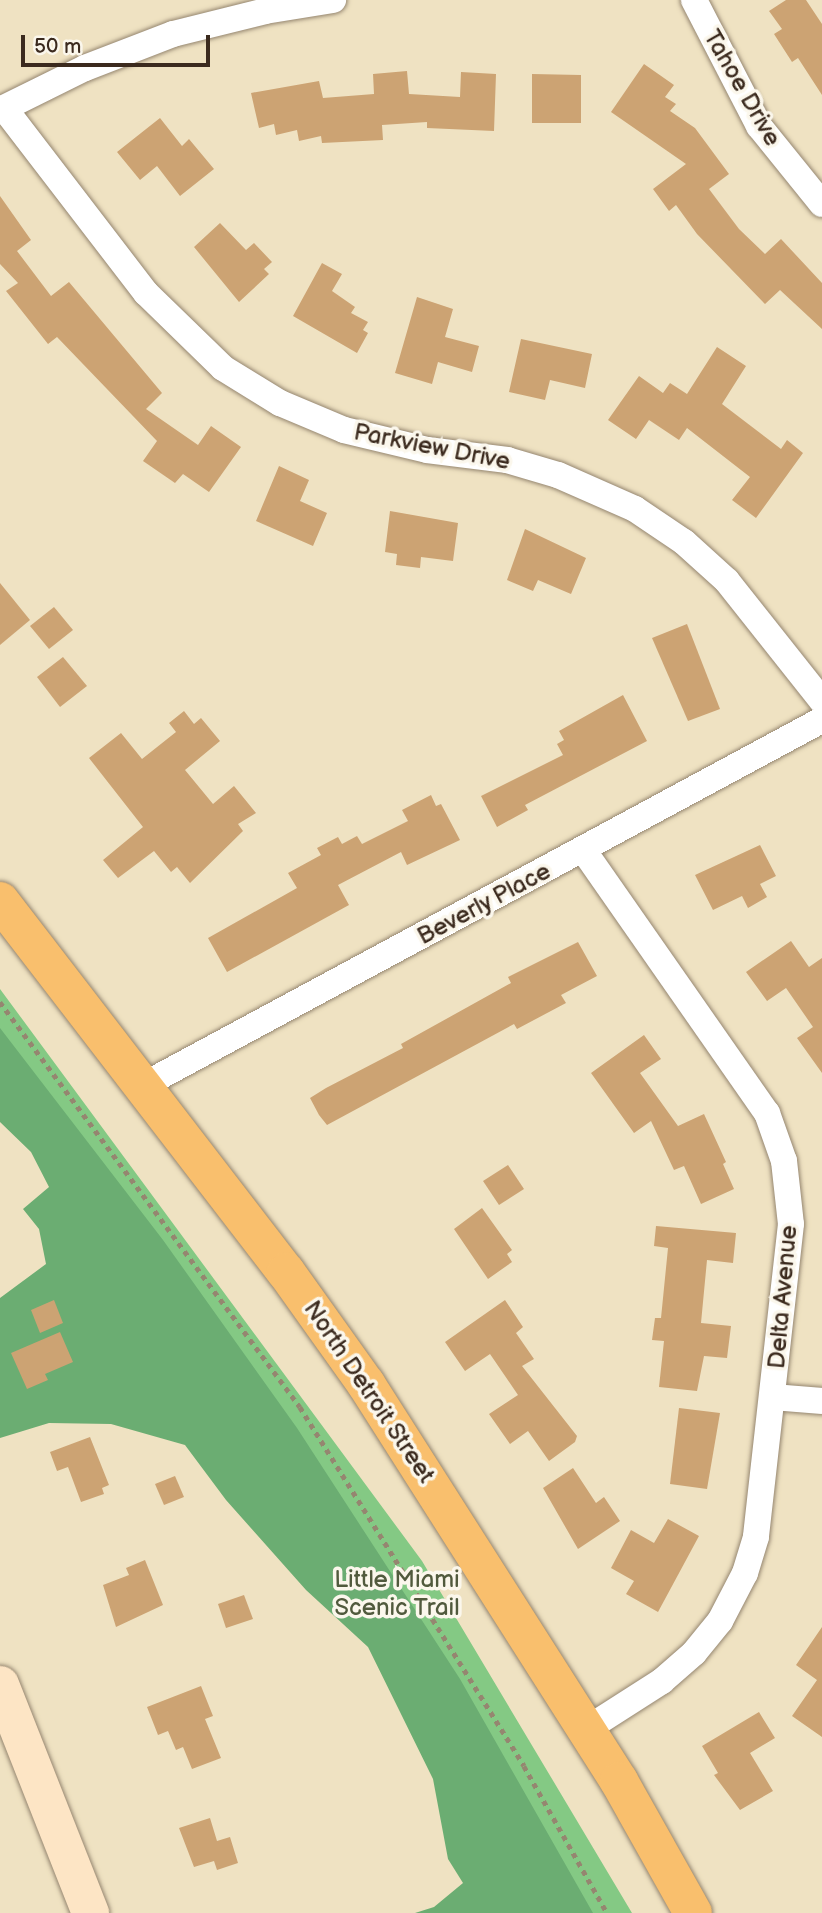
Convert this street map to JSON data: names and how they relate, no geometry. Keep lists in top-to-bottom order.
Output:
{
  "streets": {
    "highway": ["North Detroit Street"],
    "street": [
      "Tahoe Drive",
      "Parkview Drive",
      "Beverly Place",
      "Delta Avenue"
    ]
  },
  "crossings": [
    ["Beverly Place", "Delta Avenue"],
    ["Beverly Place", "North Detroit Street"],
    ["Delta Avenue", "North Detroit Street"]
  ],
  "parks": ["Little Miami Scenic Trail"],
  "scale_bar": "50 m"
}
